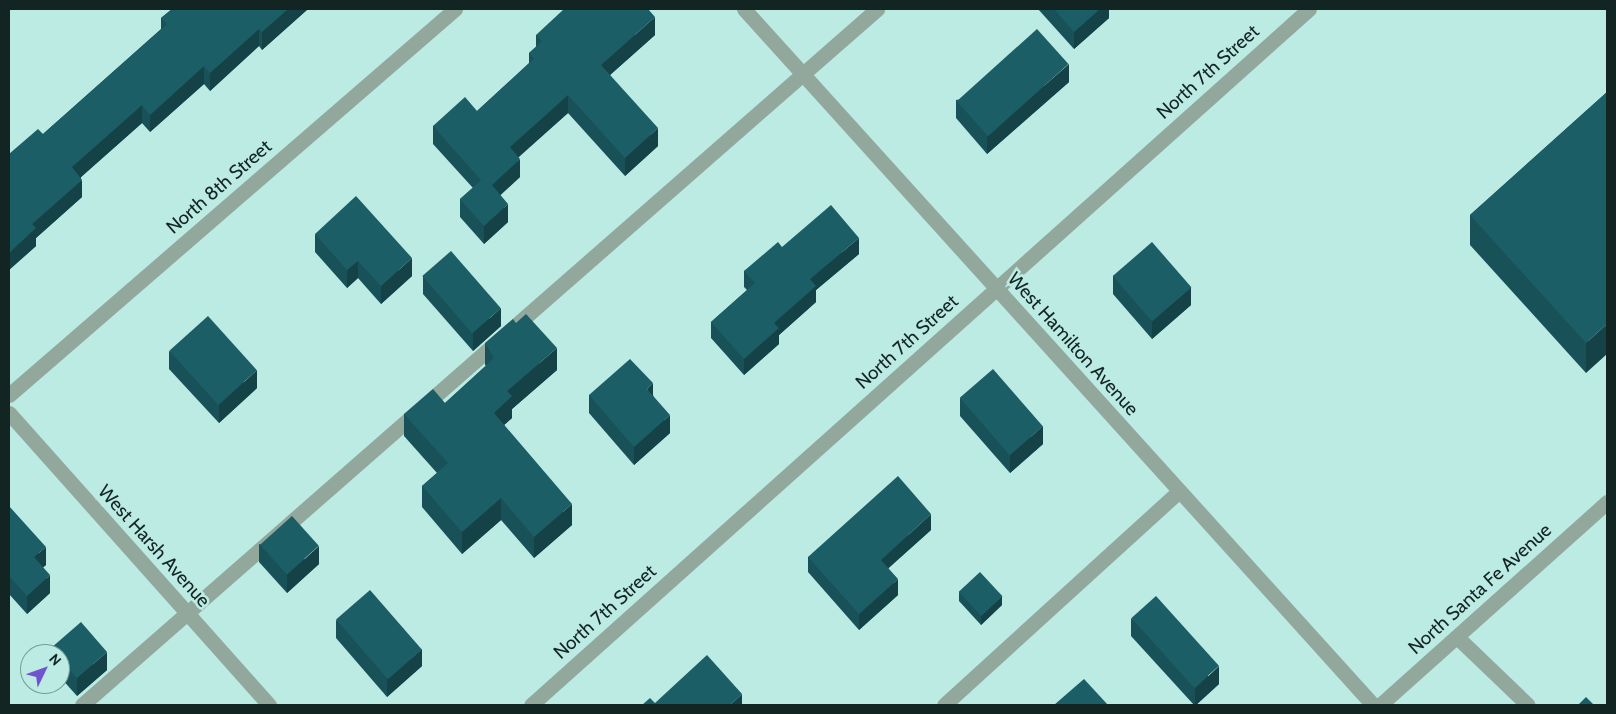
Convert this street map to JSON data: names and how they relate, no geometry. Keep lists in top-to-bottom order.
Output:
{
  "streets": {
    "street": [
      "North 7th Street",
      "North 8th Street",
      "West Hamilton Avenue",
      "West Harsh Avenue",
      "North Santa Fe Avenue"
    ]
  },
  "crossings": [
    ["North 7th Street", "West Hamilton Avenue"]
  ],
  "north": "top right"
}
